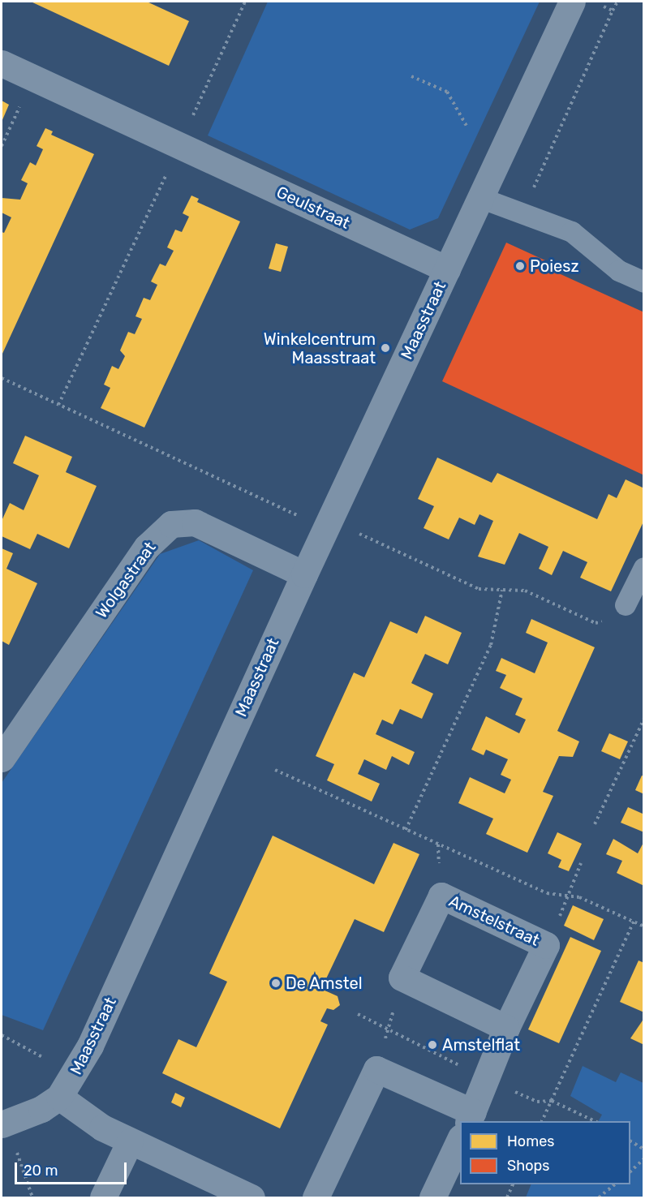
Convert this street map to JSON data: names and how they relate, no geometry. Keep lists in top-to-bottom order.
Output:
{
  "streets": {
    "street": [
      "Geulstraat",
      "Maasstraat",
      "Wolgastraat",
      "Amstelstraat"
    ]
  },
  "crossings": [
    ["Geulstraat", "Maasstraat"],
    ["Maasstraat", "Wolgastraat"]
  ],
  "places": [
    "Poiesz",
    "Winkelcentrum Maasstraat",
    "De Amstel",
    "Amstelflat"
  ],
  "legend": ["Homes", "Shops"],
  "scale_bar": "20 m"
}
